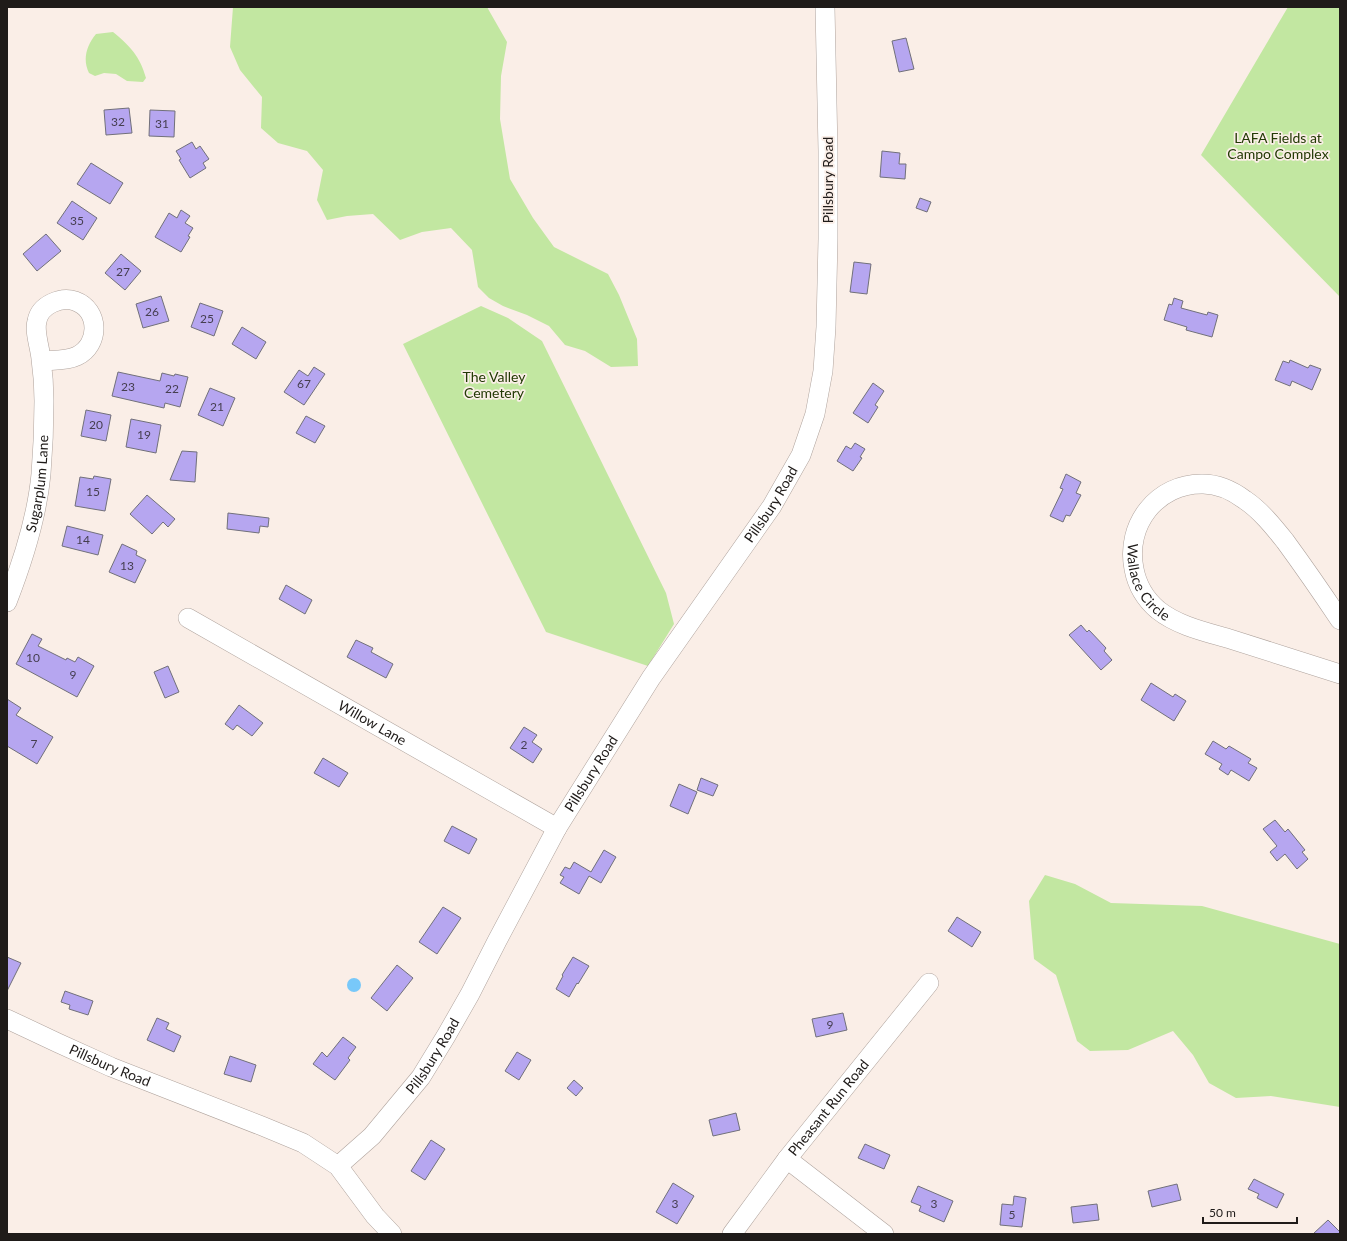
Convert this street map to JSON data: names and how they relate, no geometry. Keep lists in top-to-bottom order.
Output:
{
  "streets": {
    "street": [
      "Pillsbury Road",
      "Sugarplum Lane",
      "Wallace Circle",
      "Willow Lane",
      "Pheasant Run Road"
    ]
  },
  "crossings": [
    ["Pillsbury Road", "Willow Lane"]
  ],
  "parks": ["LAFA Fields at Campo Complex", "The Valley Cemetery"],
  "house_numbers": [
    "32",
    "31",
    "35",
    "27",
    "26",
    "25",
    "67",
    "23",
    "22",
    "21",
    "20",
    "19",
    "15",
    "14",
    "13",
    "10",
    "9",
    "7",
    "2",
    "9",
    "3",
    "3",
    "5"
  ],
  "scale_bar": "50 m"
}
